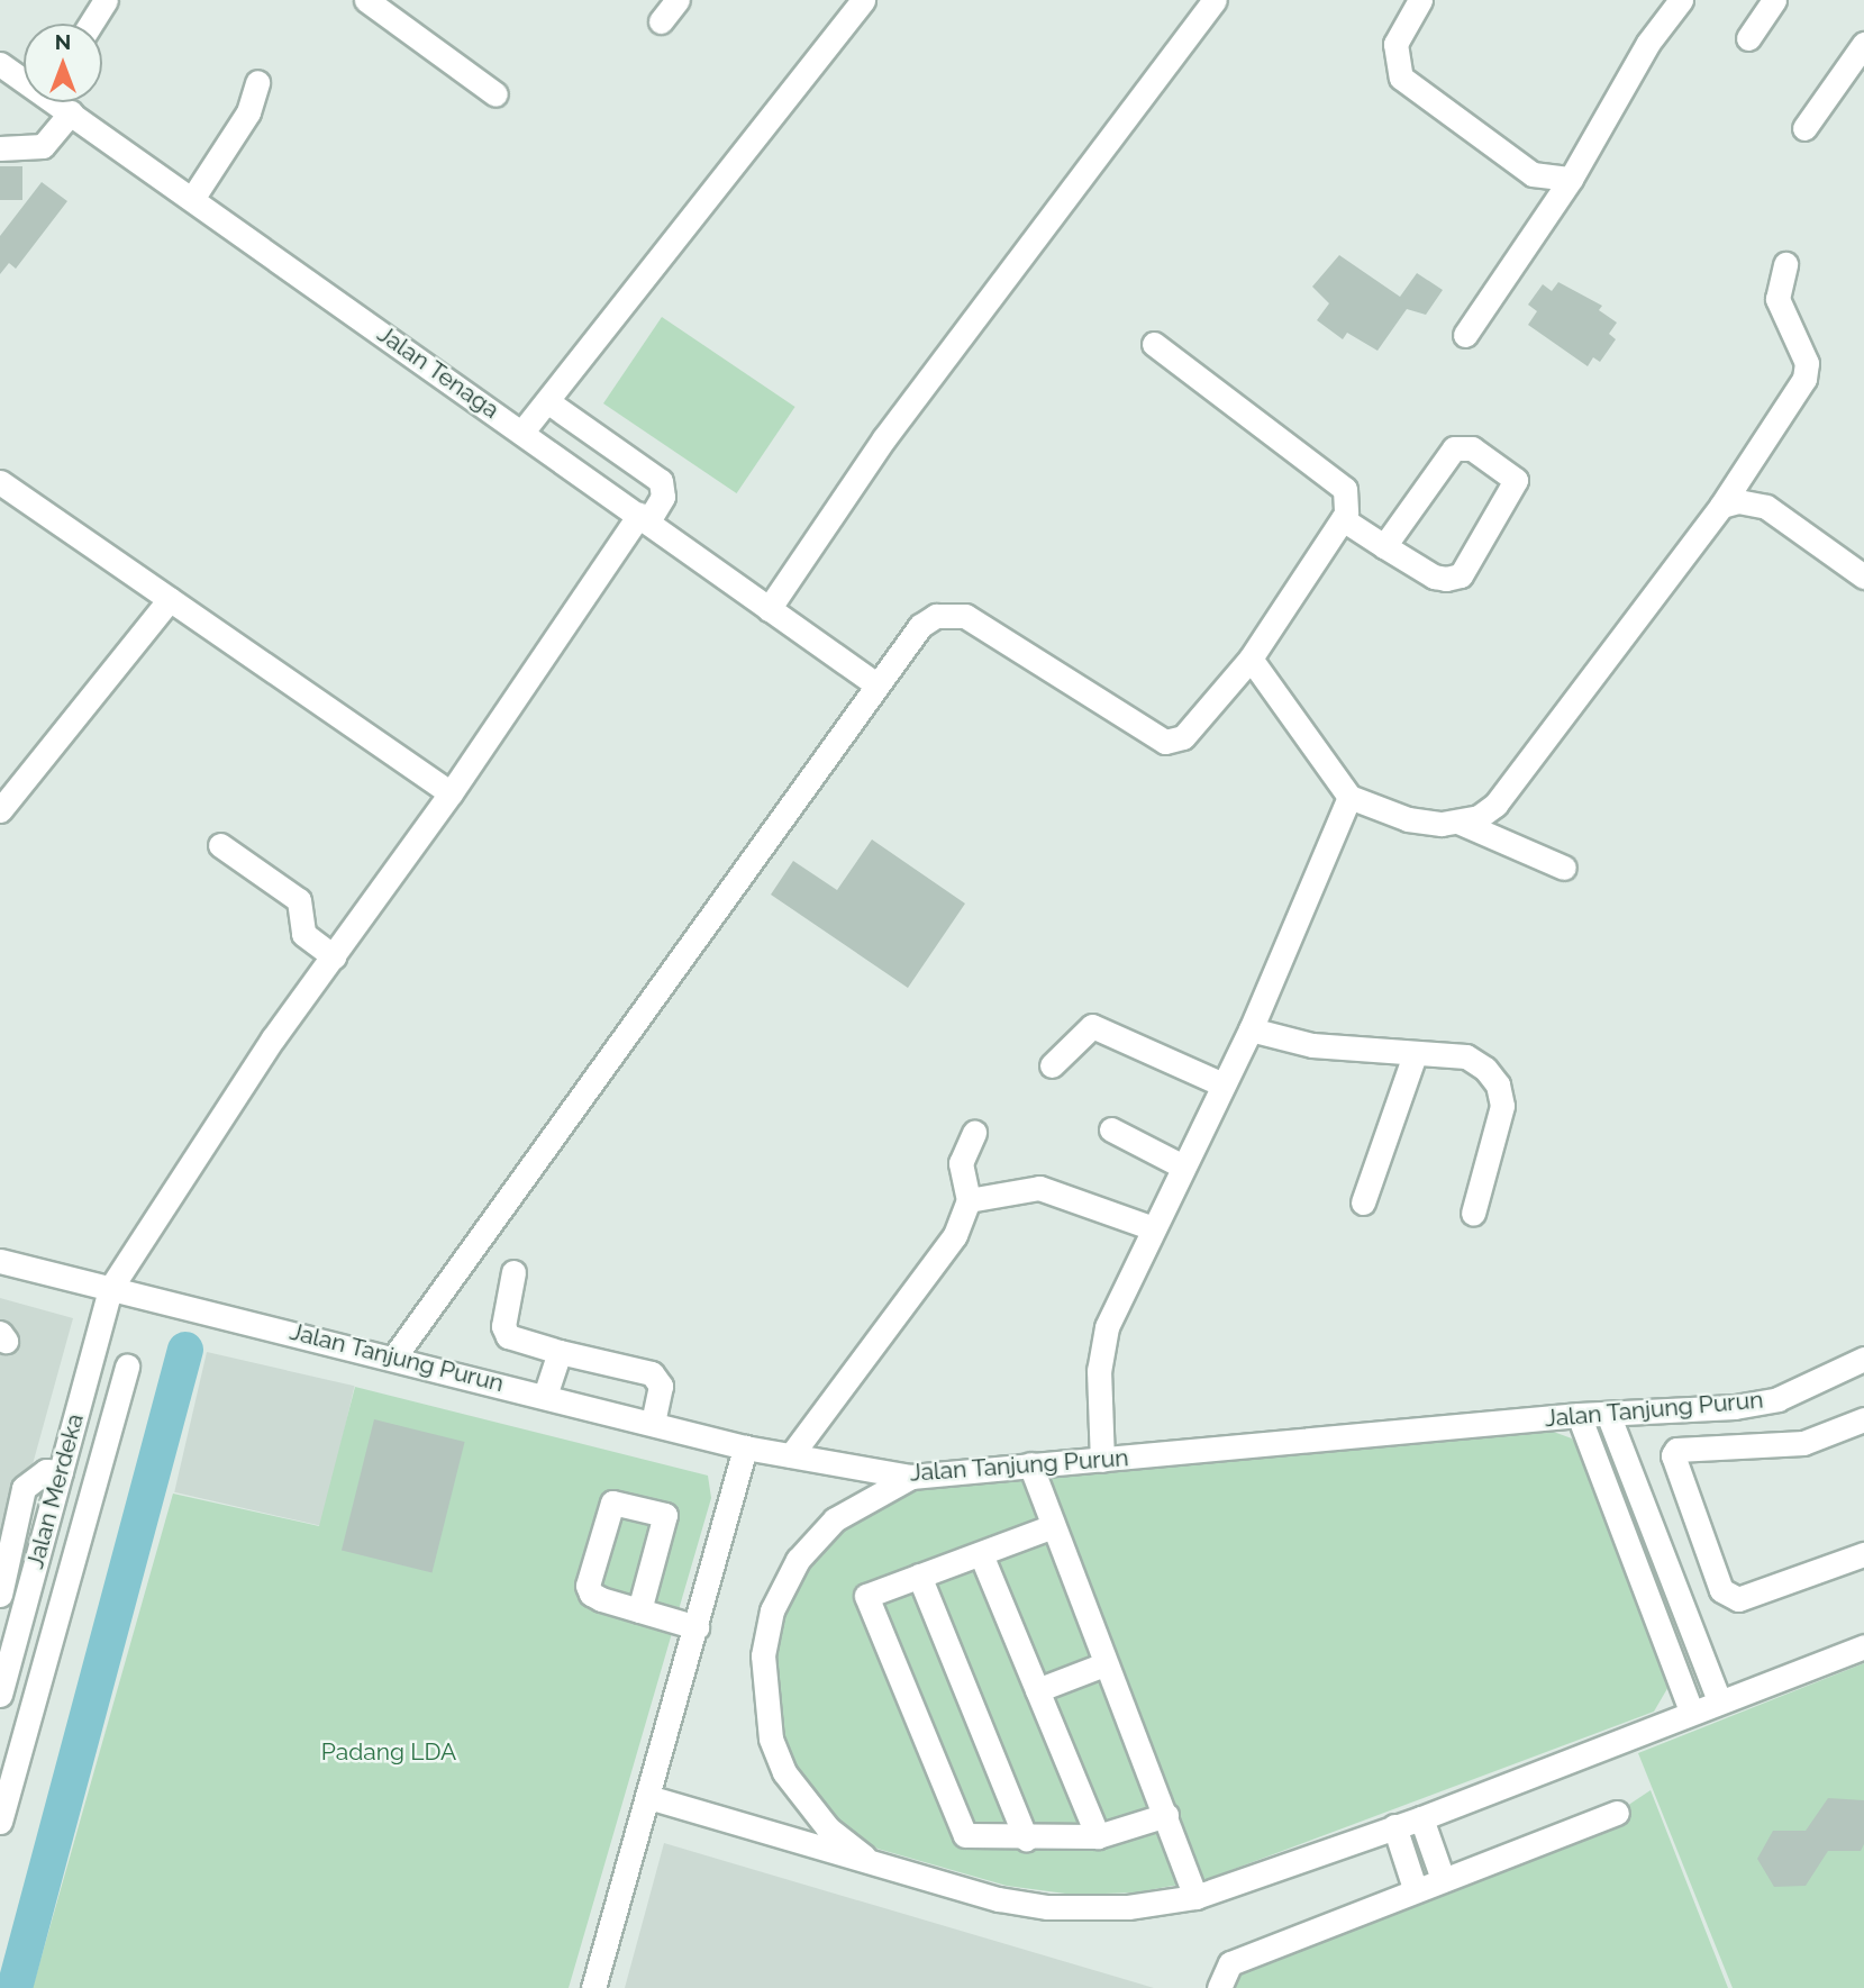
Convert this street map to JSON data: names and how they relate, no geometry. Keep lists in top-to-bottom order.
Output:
{
  "streets": {
    "street": ["Jalan Tenaga", "Jalan Tanjung Purun", "Jalan Merdeka"]
  },
  "crossings": [
    ["Jalan Tenaga", "Jalan Merdeka"],
    ["Jalan Tanjung Purun", "Jalan Merdeka"]
  ],
  "parks": ["Padang LDA"],
  "north": "top"
}
